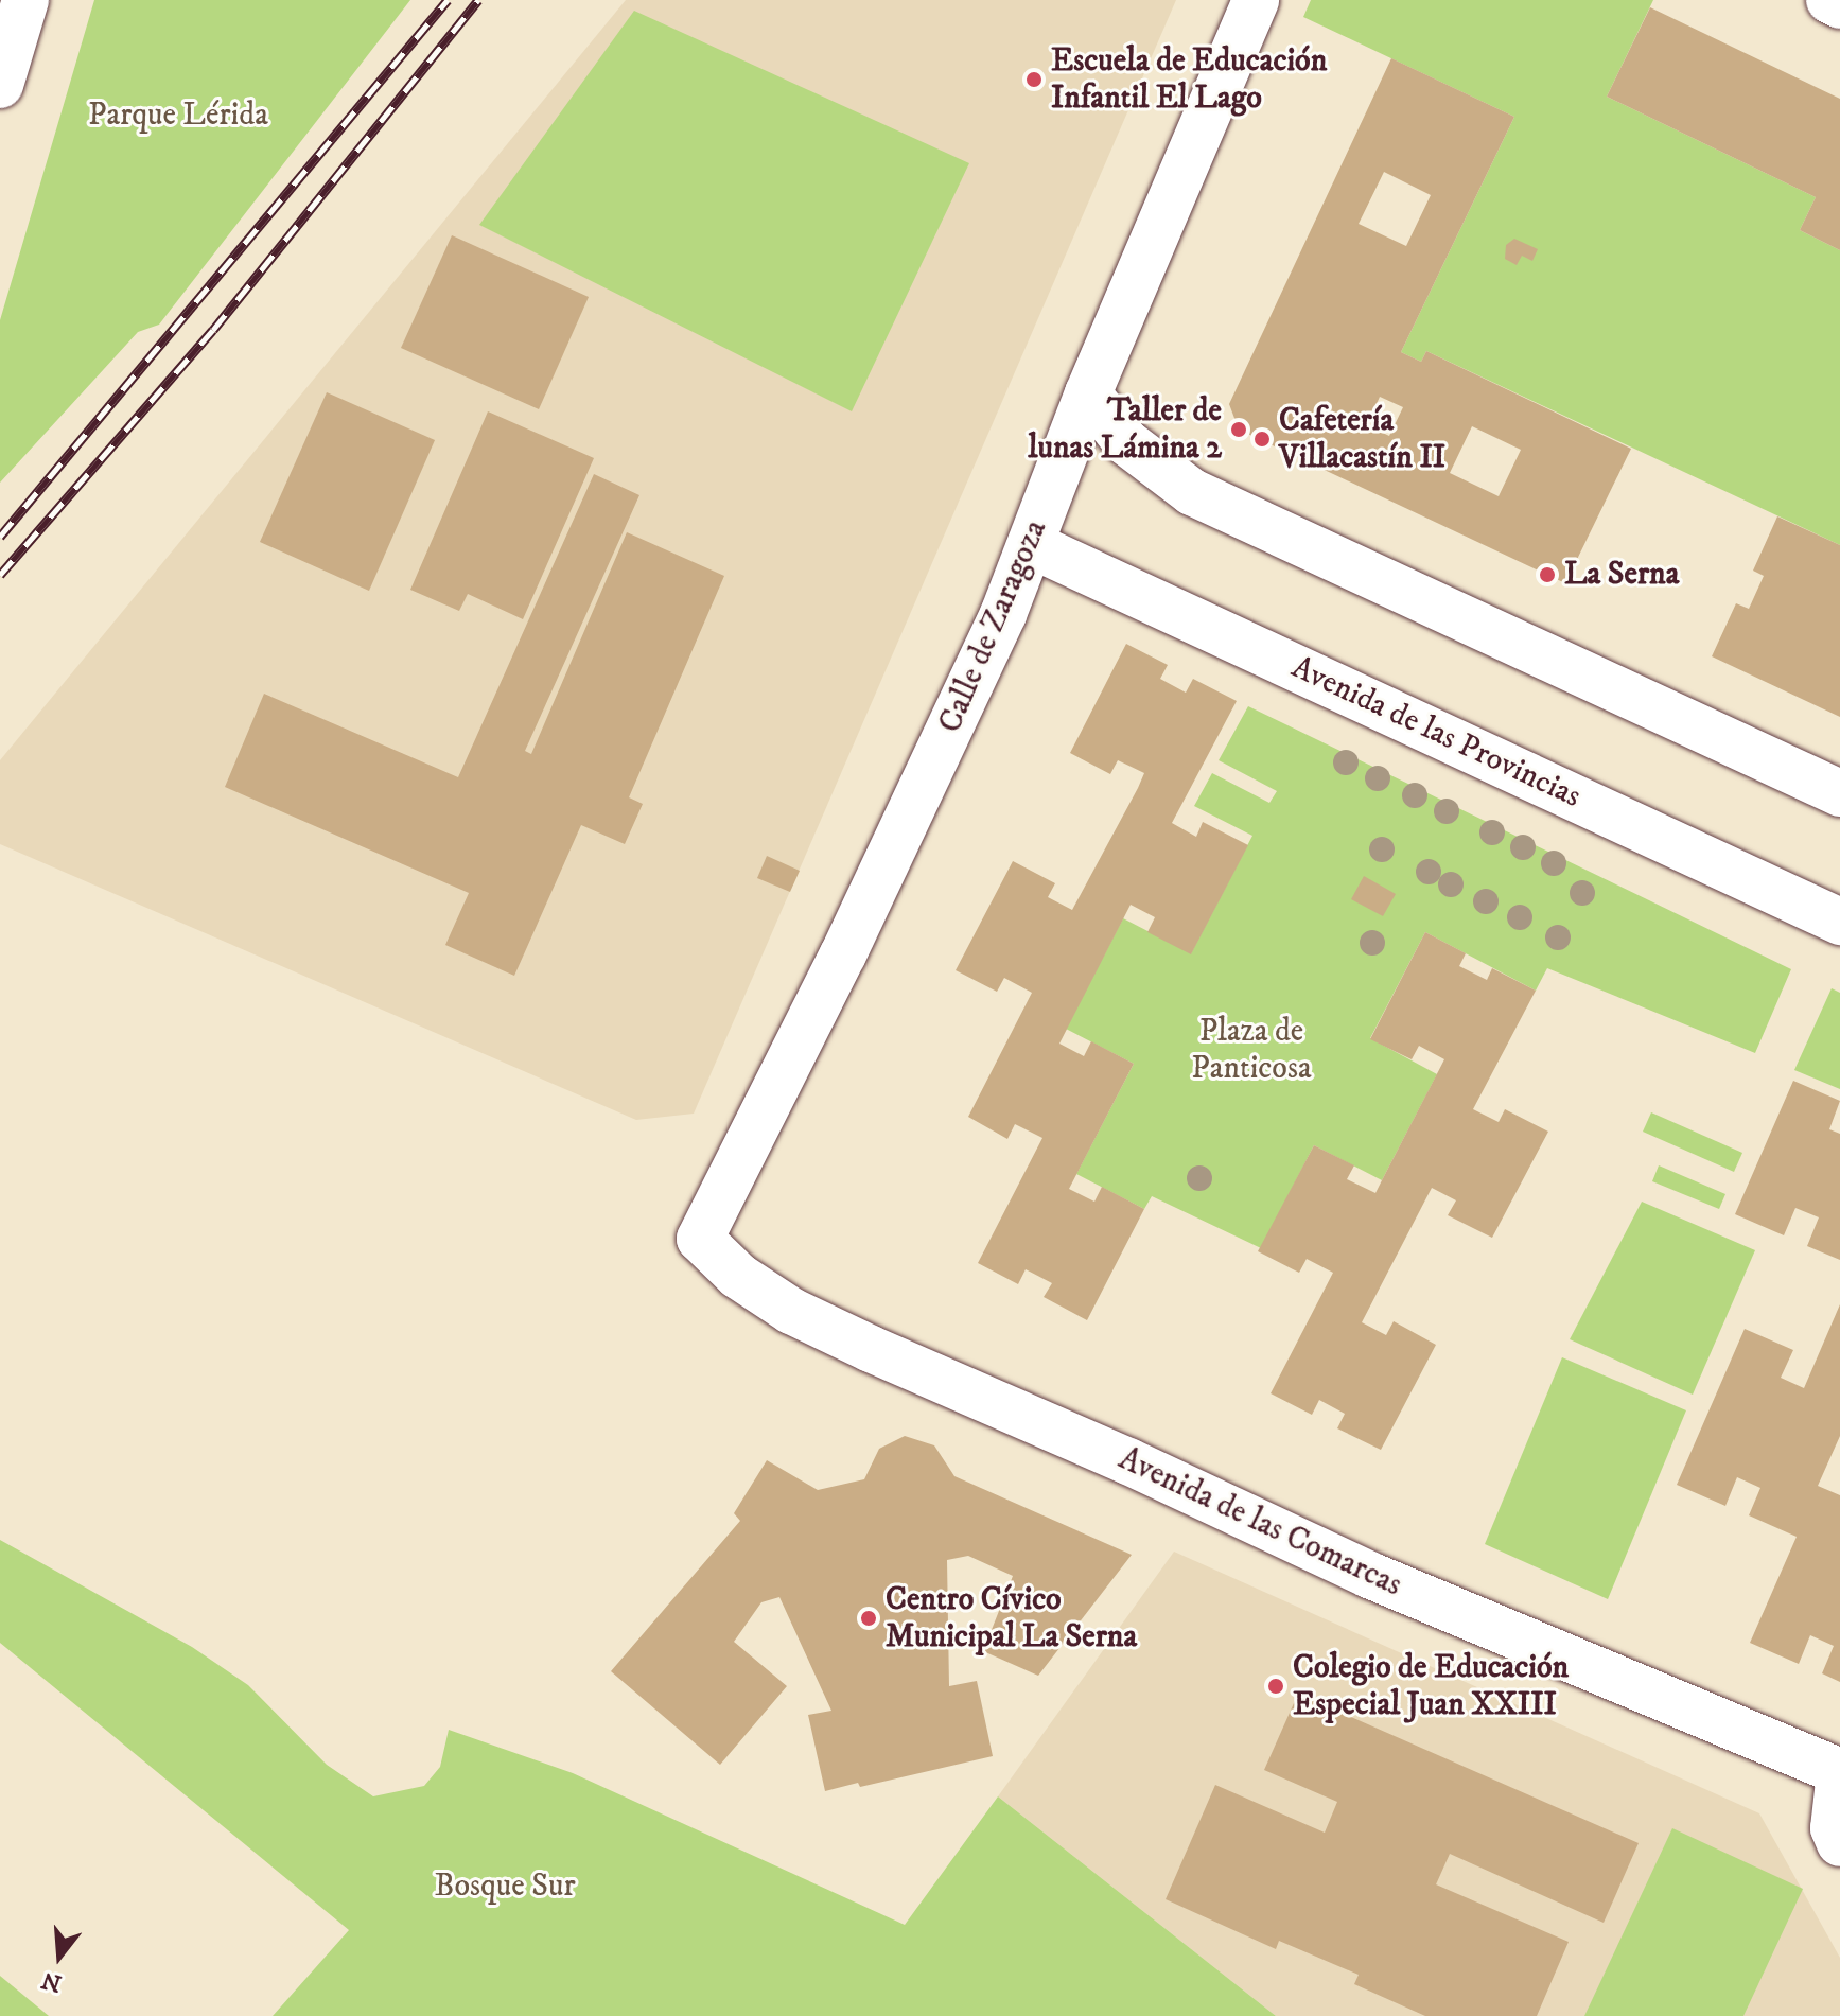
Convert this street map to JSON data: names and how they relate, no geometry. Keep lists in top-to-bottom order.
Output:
{
  "streets": {
    "street": ["Calle de Zaragoza", "Avenida de las Provincias", "Avenida de las Comarcas"]
  },
  "crossings": [
    ["Calle de Zaragoza", "Avenida de las Provincias"],
    ["Calle de Zaragoza", "Avenida de las Comarcas"]
  ],
  "parks": ["Parque Lérida", "Plaza de Panticosa", "Bosque Sur"],
  "places": [
    "Escuela de Educación Infantil El Lago",
    "Taller de lunas Lámina 2",
    "Cafetería Villacastín II",
    "La Serna",
    "Centro Cívico Municipal La Serna",
    "Colegio de Educación Especial Juan XXIII"
  ],
  "north": "bottom"
}
